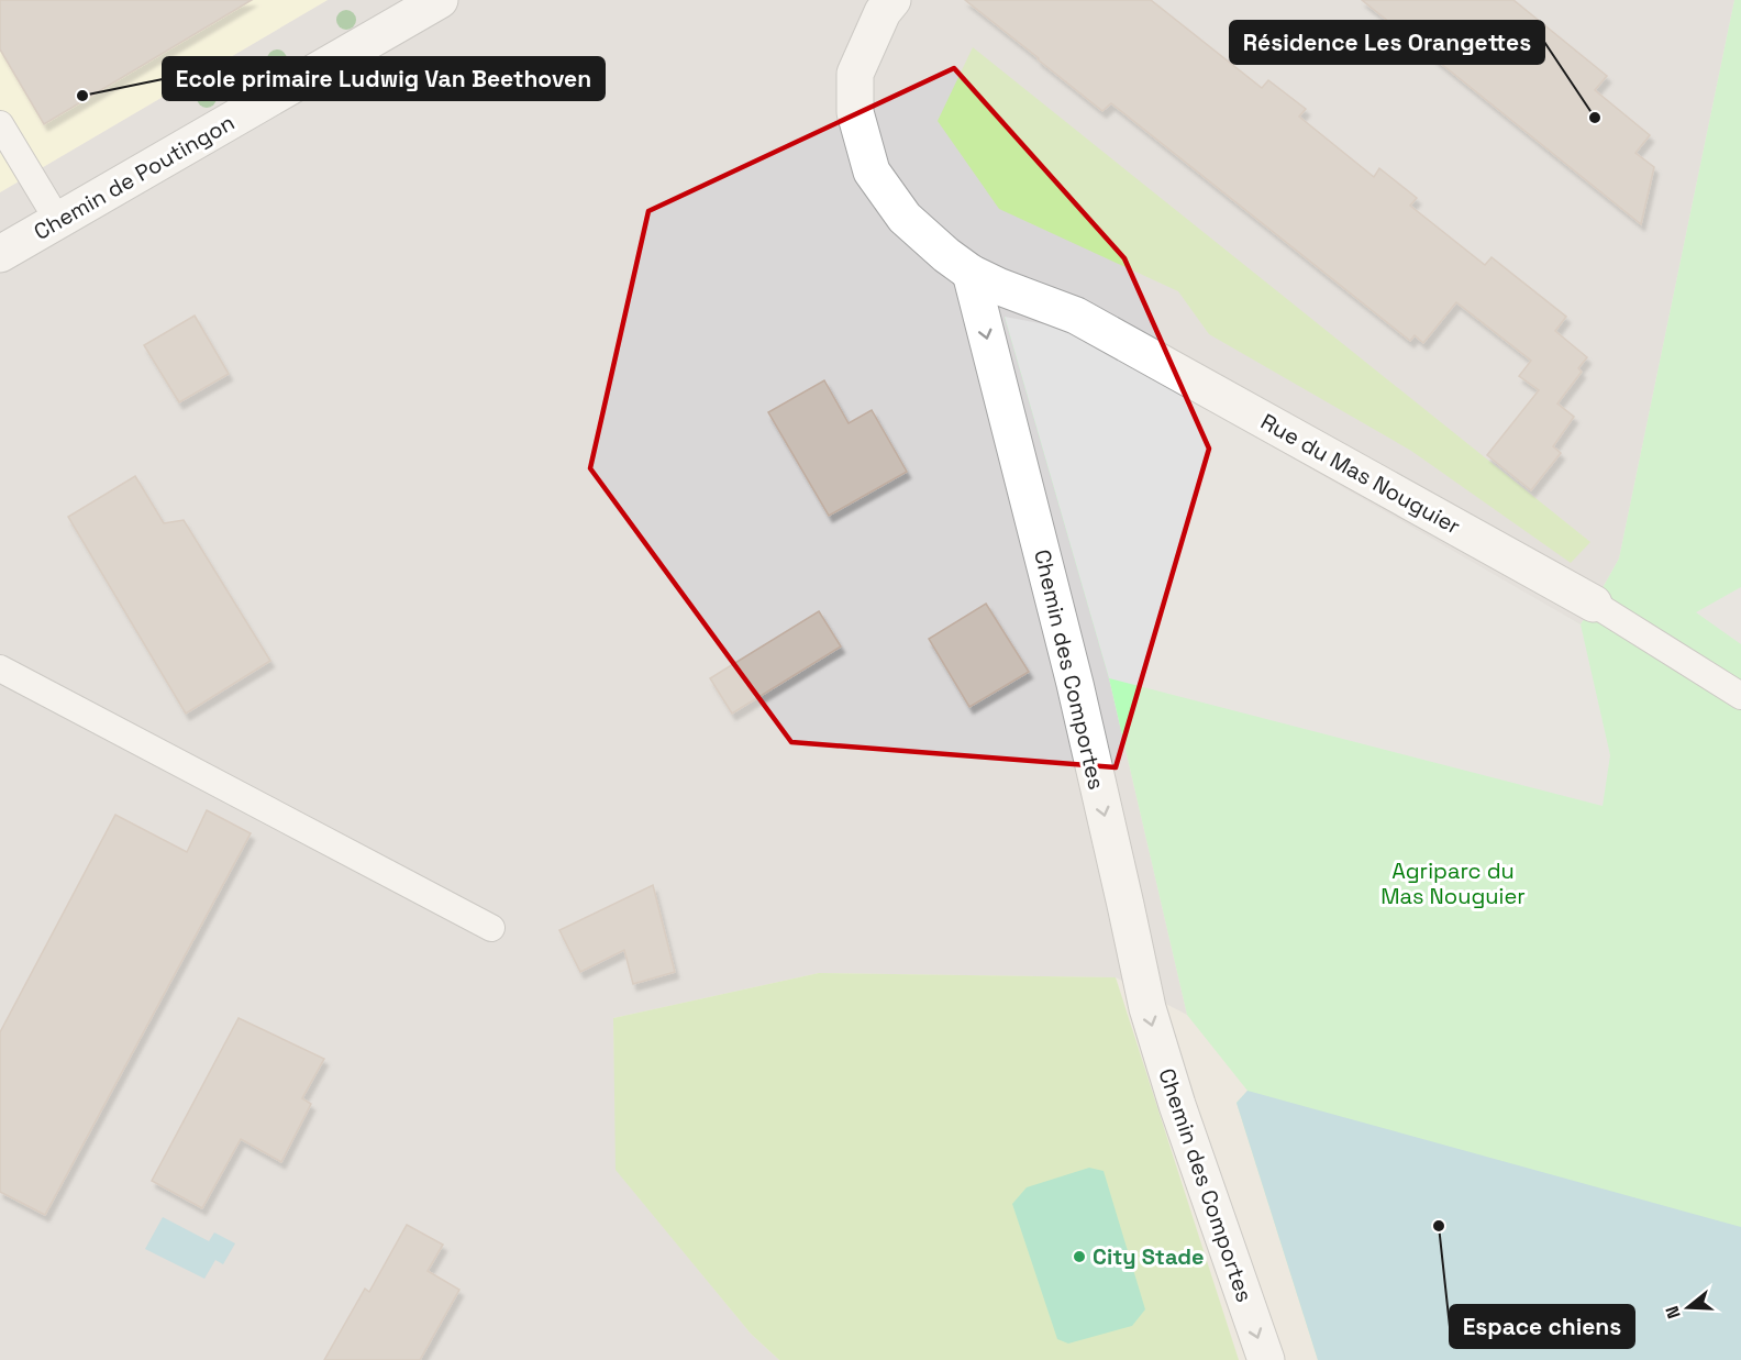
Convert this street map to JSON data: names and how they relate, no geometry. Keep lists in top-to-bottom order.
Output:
{
  "streets": {
    "street": ["Chemin de Poutingon", "Rue du Mas Nouguier", "Chemin des Comportes"]
  },
  "crossings": [
    ["Rue du Mas Nouguier", "Chemin des Comportes"]
  ],
  "one_way": ["Chemin des Comportes"],
  "parks": ["Agriparc du Mas Nouguier"],
  "places": [
    "Ecole primaire Ludwig Van Beethoven",
    "Résidence Les Orangettes",
    "Espace chiens",
    "City Stade"
  ],
  "north": "left"
}
